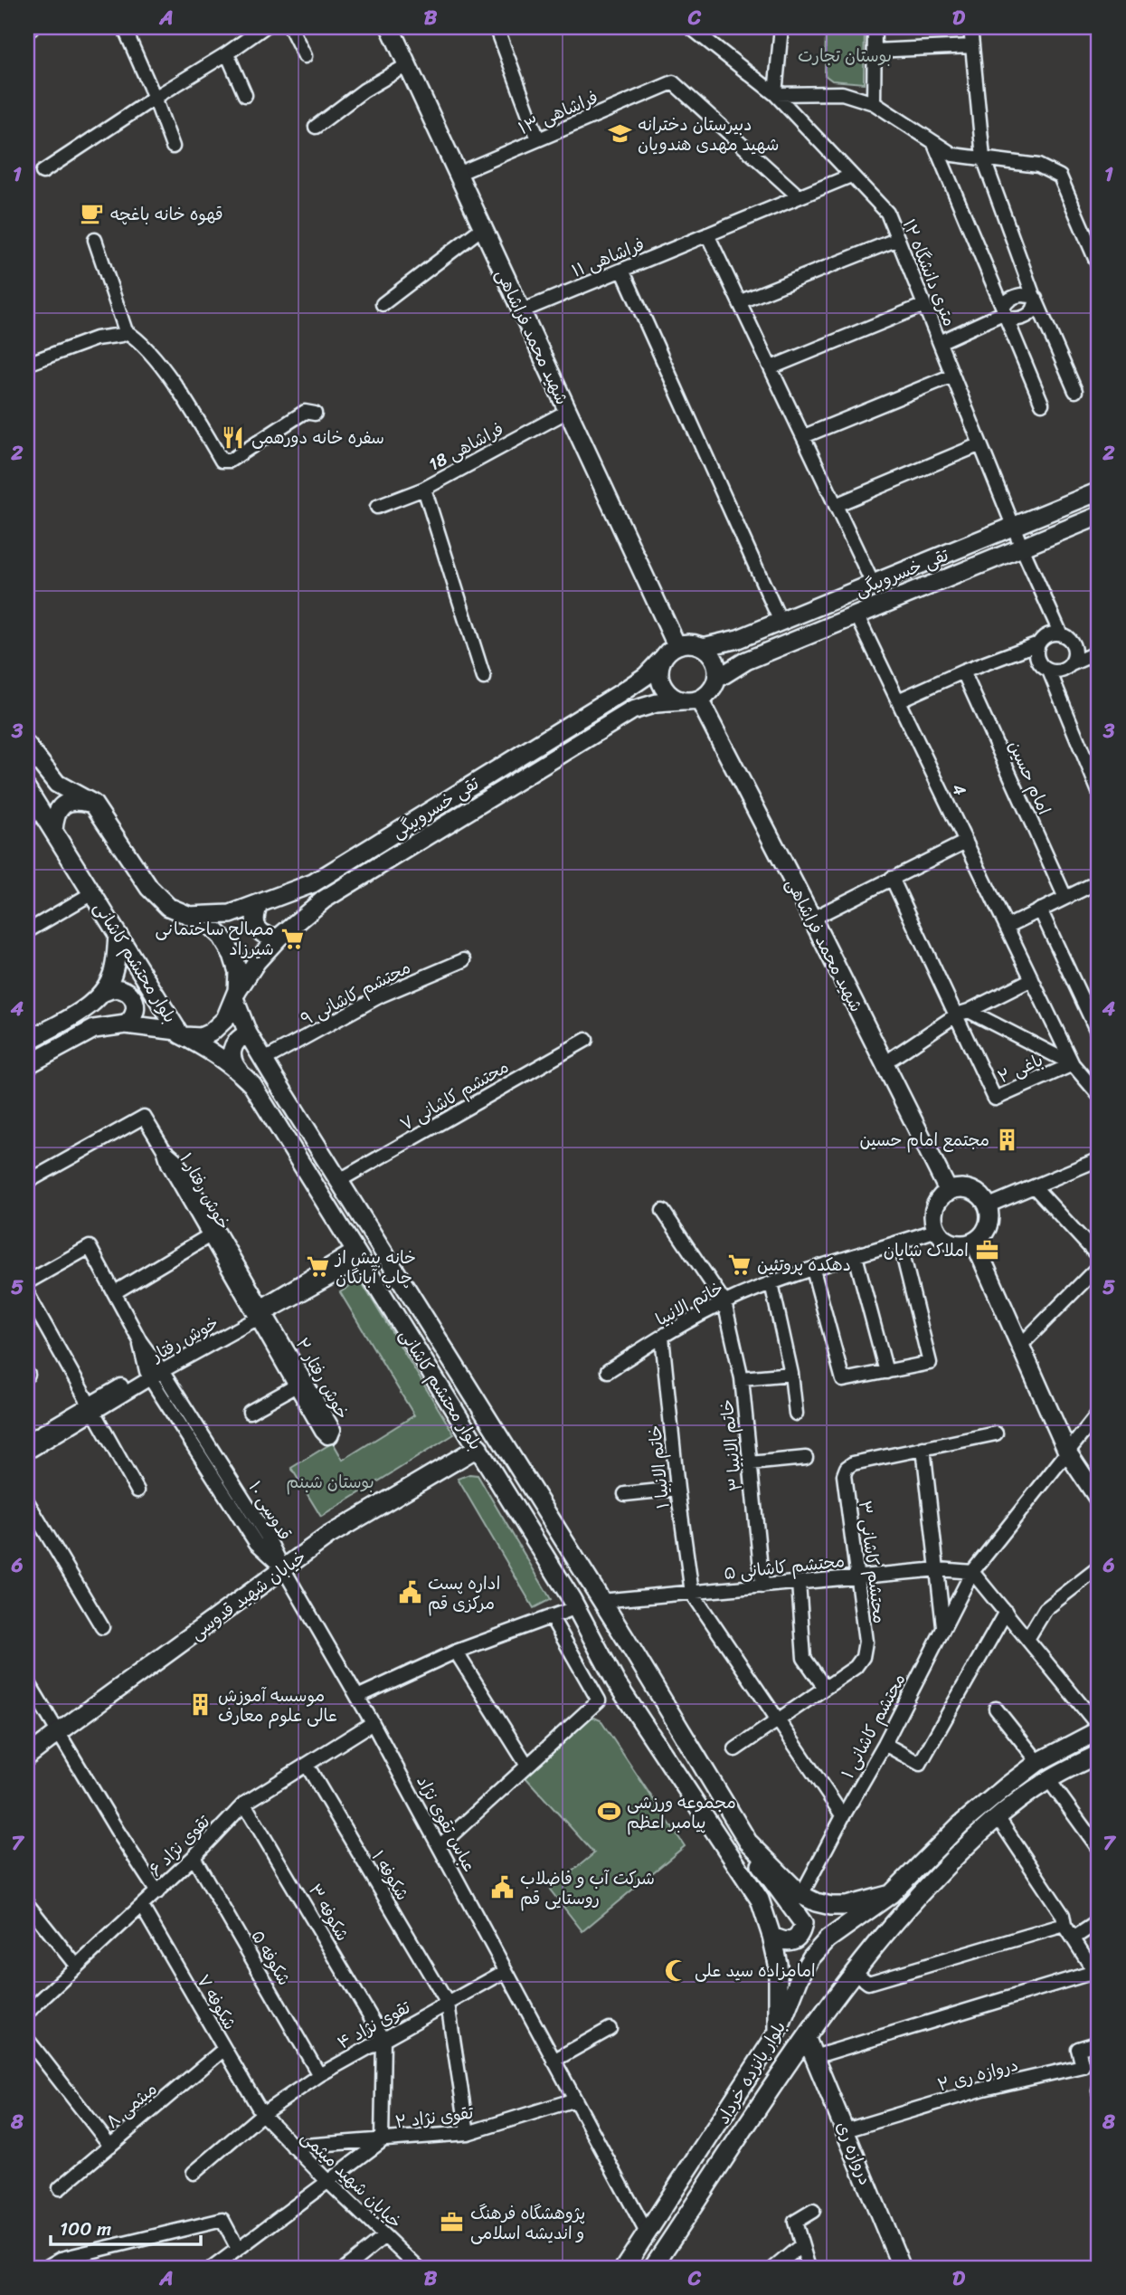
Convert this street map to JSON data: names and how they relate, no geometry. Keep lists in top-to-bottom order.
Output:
{
  "streets": {
    "main road": [
      "شهید محمد فراشاهی",
      "تقی خسروبیگی",
      "بلوار محتشم کاشانی",
      "خیابان شهید قدوسی",
      "بلوار پانزده خرداد",
      "دروازه ری"
    ],
    "street": [
      "فراشاهی ۱۳",
      "فراشاهی ۱۱",
      "۱۲ متری دانشگاه",
      "فراشاهی 18",
      "امام حسین",
      "4",
      "محتشم کاشانی ۹",
      "باغی ۲",
      "محتشم کاشانی ۷",
      "خوش رفتار ۱",
      "خاتم الانبیا",
      "خوش رفتار",
      "خوش رفتار ۲",
      "خاتم الانبیا ۳",
      "خاتم الانبیا ۱",
      "قدوسی ۱۰",
      "محتشم کاشانی ۳",
      "محتشم کاشانی ۵",
      "محتشم کاشانی ۱",
      "عباس تقوی نژاد",
      "تقوی نژاد ۶",
      "شکوفه ۱",
      "شکوفه ۳",
      "شکوفه ۵",
      "شکوفه ۷",
      "تقوی نژاد ۴",
      "دروازه ری ۲",
      "میثمی ۸",
      "تقوی نژاد ۲",
      "خیابان شهید میثمی"
    ]
  },
  "crossings": [
    ["فراشاهی ۱۳", "فراشاهی ۱۱"],
    ["فراشاهی ۱۳", "شهید محمد فراشاهی"],
    ["فراشاهی ۱۱", "۱۲ متری دانشگاه"],
    ["فراشاهی ۱۱", "شهید محمد فراشاهی"],
    ["۱۲ متری دانشگاه", "تقی خسروبیگی"],
    ["شهید محمد فراشاهی", "فراشاهی 18"],
    ["شهید محمد فراشاهی", "تقی خسروبیگی"],
    ["شهید محمد فراشاهی", "خاتم الانبیا"],
    ["تقی خسروبیگی", "4"],
    ["تقی خسروبیگی", "بلوار محتشم کاشانی"],
    ["4", "باغی ۲"],
    ["بلوار محتشم کاشانی", "محتشم کاشانی ۹"],
    ["بلوار محتشم کاشانی", "محتشم کاشانی ۷"],
    ["بلوار محتشم کاشانی", "خوش رفتار"],
    ["بلوار محتشم کاشانی", "محتشم کاشانی ۵"],
    ["بلوار محتشم کاشانی", "خیابان شهید قدوسی"],
    ["بلوار محتشم کاشانی", "محتشم کاشانی ۱"],
    ["بلوار محتشم کاشانی", "بلوار پانزده خرداد"],
    ["خوش رفتار ۱", "خوش رفتار"],
    ["خوش رفتار ۱", "خوش رفتار ۲"],
    ["خاتم الانبیا", "خاتم الانبیا ۳"],
    ["خاتم الانبیا", "خاتم الانبیا ۱"],
    ["خوش رفتار", "خوش رفتار ۲"],
    ["خوش رفتار", "قدوسی ۱۰"],
    ["خاتم الانبیا ۳", "محتشم کاشانی ۵"],
    ["خاتم الانبیا ۱", "محتشم کاشانی ۵"],
    ["قدوسی ۱۰", "خیابان شهید قدوسی"],
    ["قدوسی ۱۰", "عباس تقوی نژاد"],
    ["محتشم کاشانی ۳", "محتشم کاشانی ۵"],
    ["محتشم کاشانی ۵", "محتشم کاشانی ۱"],
    ["خیابان شهید قدوسی", "عباس تقوی نژاد"],
    ["عباس تقوی نژاد", "تقوی نژاد ۶"],
    ["عباس تقوی نژاد", "تقوی نژاد ۴"],
    ["عباس تقوی نژاد", "بلوار پانزده خرداد"],
    ["عباس تقوی نژاد", "تقوی نژاد ۲"],
    ["تقوی نژاد ۶", "شکوفه ۱"],
    ["تقوی نژاد ۶", "شکوفه ۳"],
    ["تقوی نژاد ۶", "شکوفه ۵"],
    ["تقوی نژاد ۶", "شکوفه ۷"],
    ["شکوفه ۱", "تقوی نژاد ۴"],
    ["شکوفه ۳", "تقوی نژاد ۴"],
    ["شکوفه ۵", "تقوی نژاد ۴"],
    ["شکوفه ۷", "تقوی نژاد ۴"],
    ["شکوفه ۷", "میثمی ۸"],
    ["شکوفه ۷", "خیابان شهید میثمی"],
    ["تقوی نژاد ۴", "خیابان شهید میثمی"],
    ["بلوار پانزده خرداد", "دروازه ری"],
    ["دروازه ری ۲", "دروازه ری"],
    ["تقوی نژاد ۲", "خیابان شهید میثمی"]
  ],
  "parks": ["بوستان تجارت", "بوستان شبنم"],
  "places": {
    "school or university": ["دبیرستان دخترانه شهید مهدی هندویان"],
    "cafe": ["قهوه خانه باغچه"],
    "restaurant": ["سفره خانه دورهمی"],
    "supermarket": ["مصالح ساختمانی شیرزاد", "دهکده پروتئین", "خانه پیش از چاپ آبانگان"],
    "building": ["مجتمع امام حسین", "موسسه آموزش عالی علوم معارف"],
    "office": ["املاک شایان", "پژوهشگاه فرهنگ و اندیشه اسلامی"],
    "public building": ["اداره پست مرکزی قم", "شرکت آب و فاضلاب روستایی قم"],
    "sports": ["مجموعه ورزشی پیامبر اعظم"],
    "mosque": ["امامزاده سید علی"]
  },
  "scale_bar": "100 m",
  "grid": {
    "columns": [
      "A",
      "B",
      "C",
      "D"
    ],
    "rows": [
      "1",
      "2",
      "3",
      "4",
      "5",
      "6",
      "7",
      "8"
    ]
  }
}
